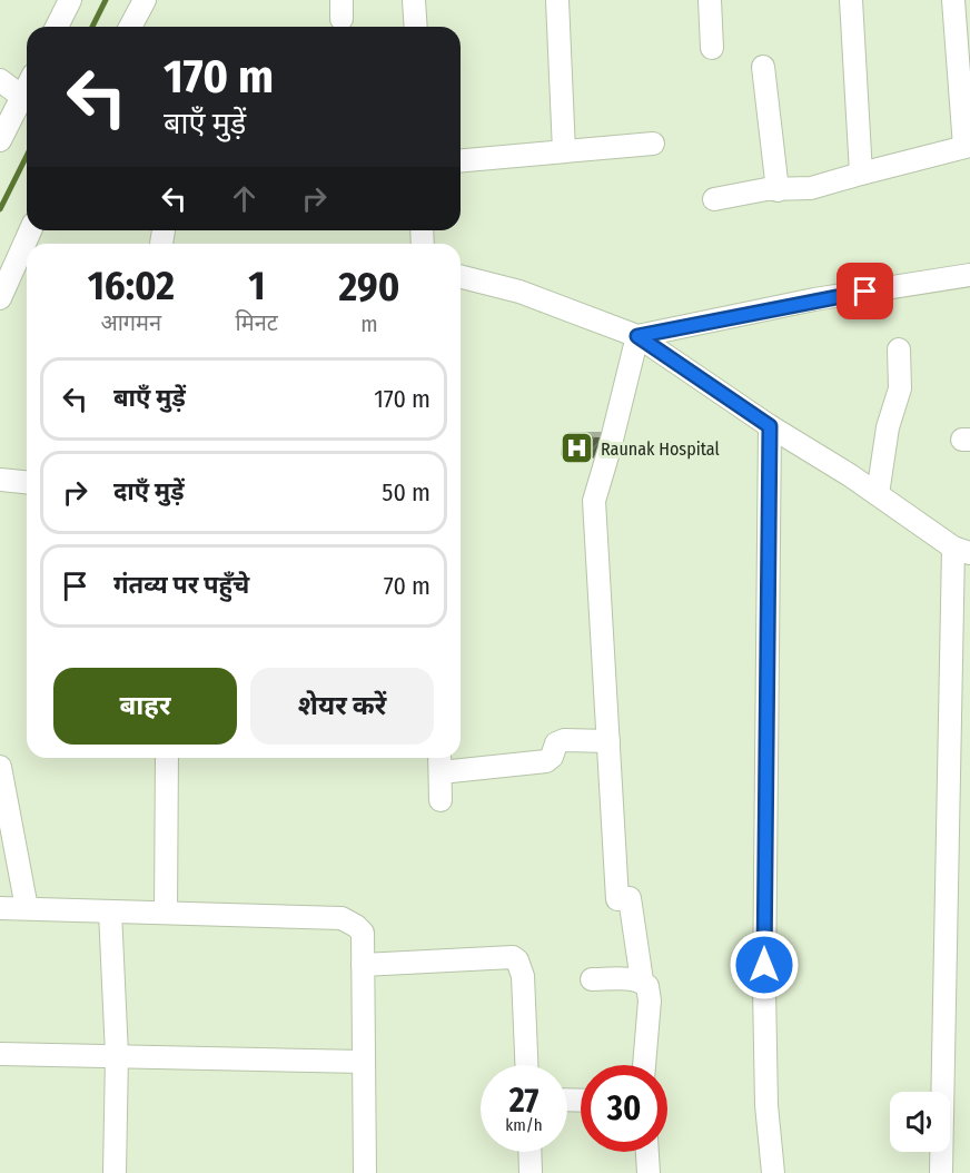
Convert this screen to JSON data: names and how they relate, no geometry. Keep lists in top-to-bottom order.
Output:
{
  "places": {
    "hospital": ["Raunak Hospital"]
  },
  "page": {
    "turn": ["170 m", "बाएँ मुड़ें"],
    "eta": [
      "16:02",
      "आगमन",
      "1",
      "मिनट",
      "290",
      "m"
    ],
    "list": [
      {
        "name": "बाएँ मुड़ें",
        "value": "170 m"
      },
      {
        "name": "दाएँ मुड़ें",
        "value": "50 m"
      },
      {
        "name": "गंतव्य पर पहुँचे",
        "value": "70 m"
      }
    ],
    "buttons": ["बाहर", "शेयर करें"],
    "speed": "27 km/h",
    "limit": "30"
  }
}
